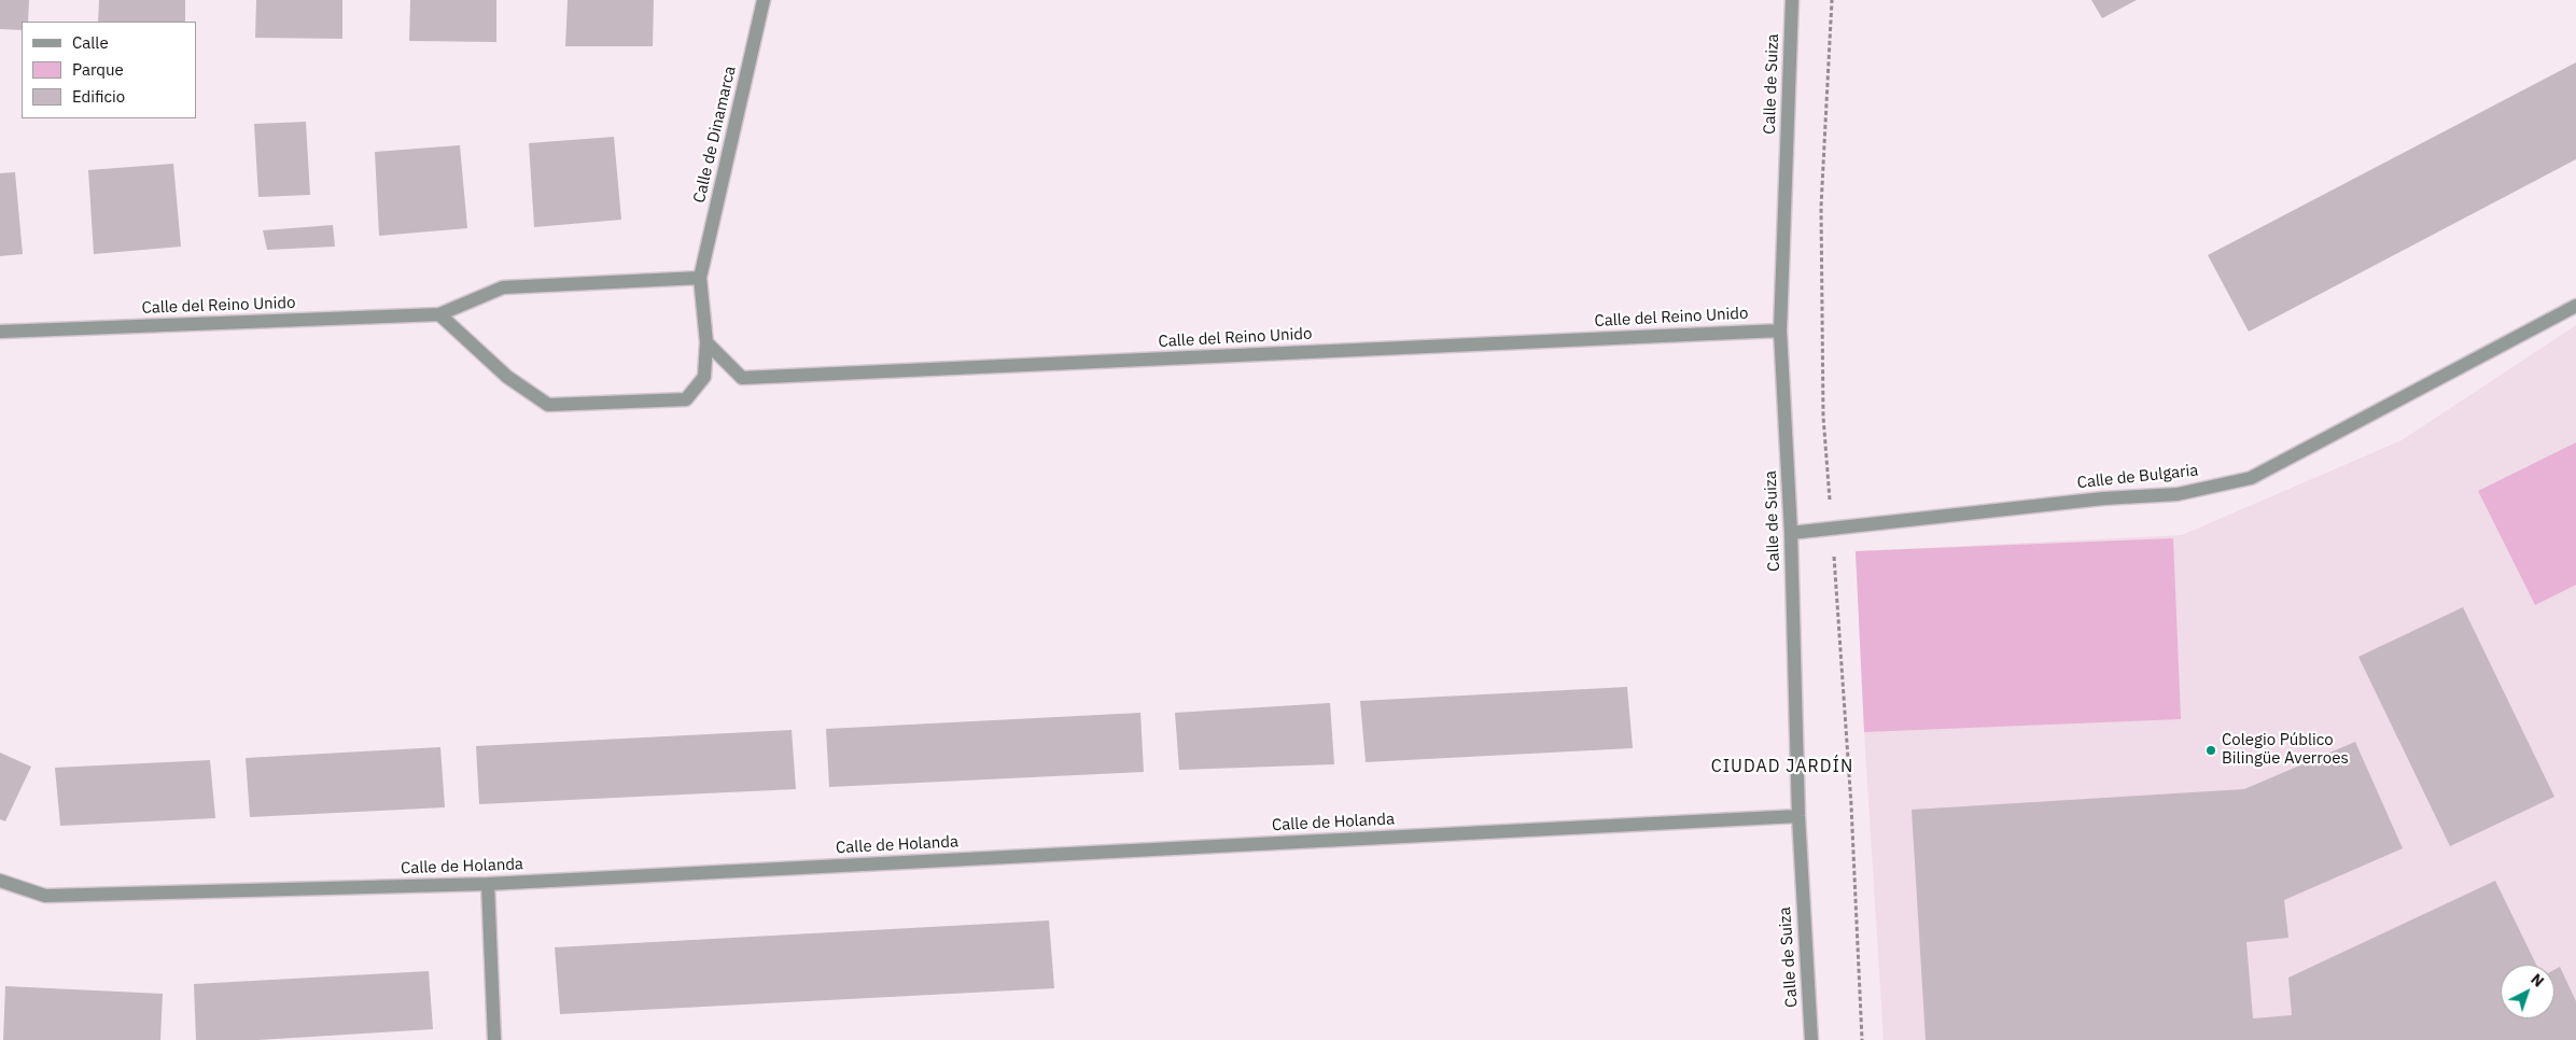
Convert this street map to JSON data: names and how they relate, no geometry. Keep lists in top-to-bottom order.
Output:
{
  "streets": {
    "street": [
      "Calle de Suiza",
      "Calle de Dinamarca",
      "Calle del Reino Unido",
      "Calle de Bulgaria",
      "Calle de Holanda"
    ]
  },
  "crossings": [
    ["Calle de Suiza", "Calle del Reino Unido"],
    ["Calle de Suiza", "Calle de Bulgaria"],
    ["Calle de Suiza", "Calle de Holanda"],
    ["Calle de Dinamarca", "Calle del Reino Unido"]
  ],
  "districts": ["CIUDAD JARDÍN"],
  "places": ["Colegio Público Bilingüe Averroes"],
  "legend": ["Calle", "Parque", "Edificio"],
  "north": "top right"
}
